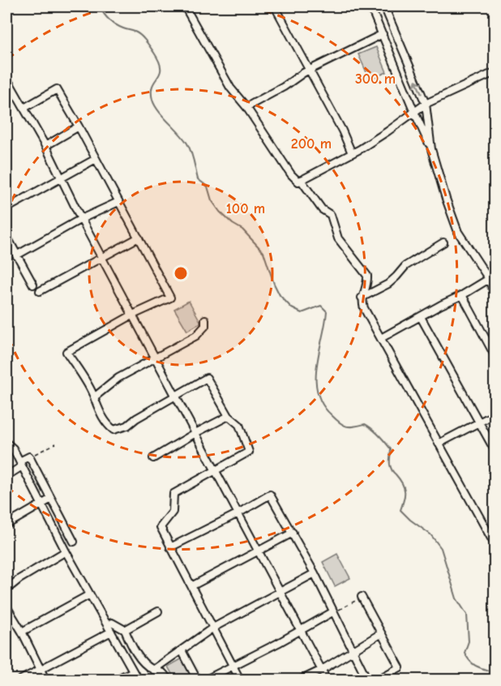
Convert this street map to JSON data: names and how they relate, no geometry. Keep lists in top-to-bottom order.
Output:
{
  "rings": ["300 m", "200 m", "100 m"]
}
